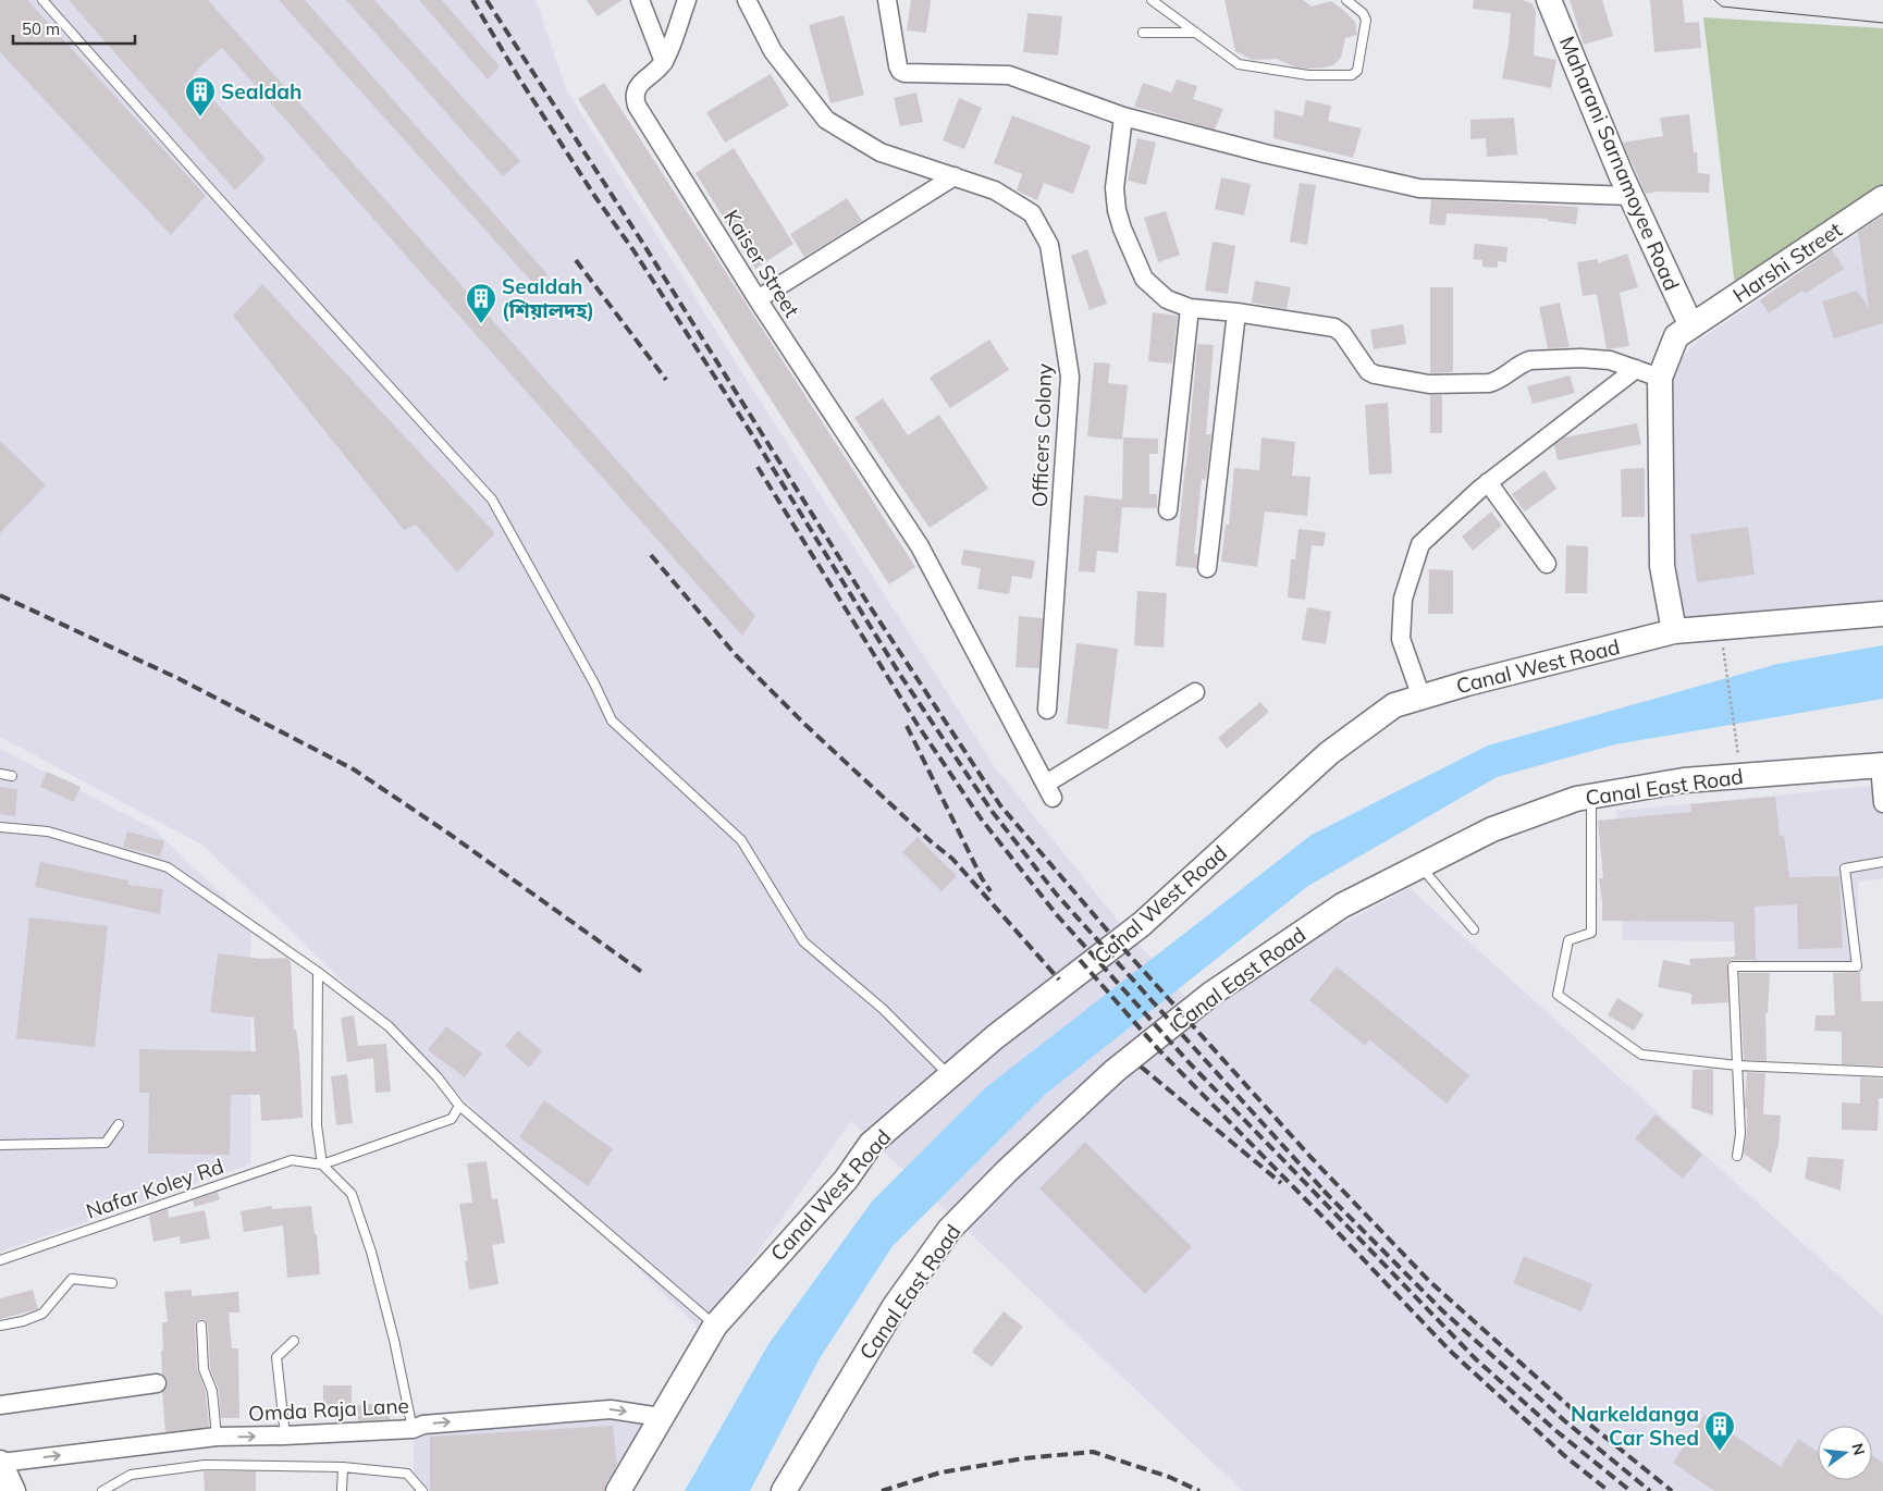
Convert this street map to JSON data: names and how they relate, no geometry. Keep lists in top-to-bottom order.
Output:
{
  "streets": {
    "street": [
      "Maharani Sarnamoyee Road",
      "Harshi Street",
      "Kaiser Street",
      "Officers Colony",
      "Canal West Road",
      "Canal East Road",
      "Omda Raja Lane"
    ],
    "lane": ["Nafar Koley Rd"]
  },
  "crossings": [
    ["Maharani Sarnamoyee Road", "Harshi Street"],
    ["Canal West Road", "Omda Raja Lane"]
  ],
  "one_way": ["Omda Raja Lane"],
  "places": {
    "building": ["Sealdah", "Sealdah (শিয়ালদহ)", "Narkeldanga Car Shed"]
  },
  "scale_bar": "50 m",
  "north": "right"
}
